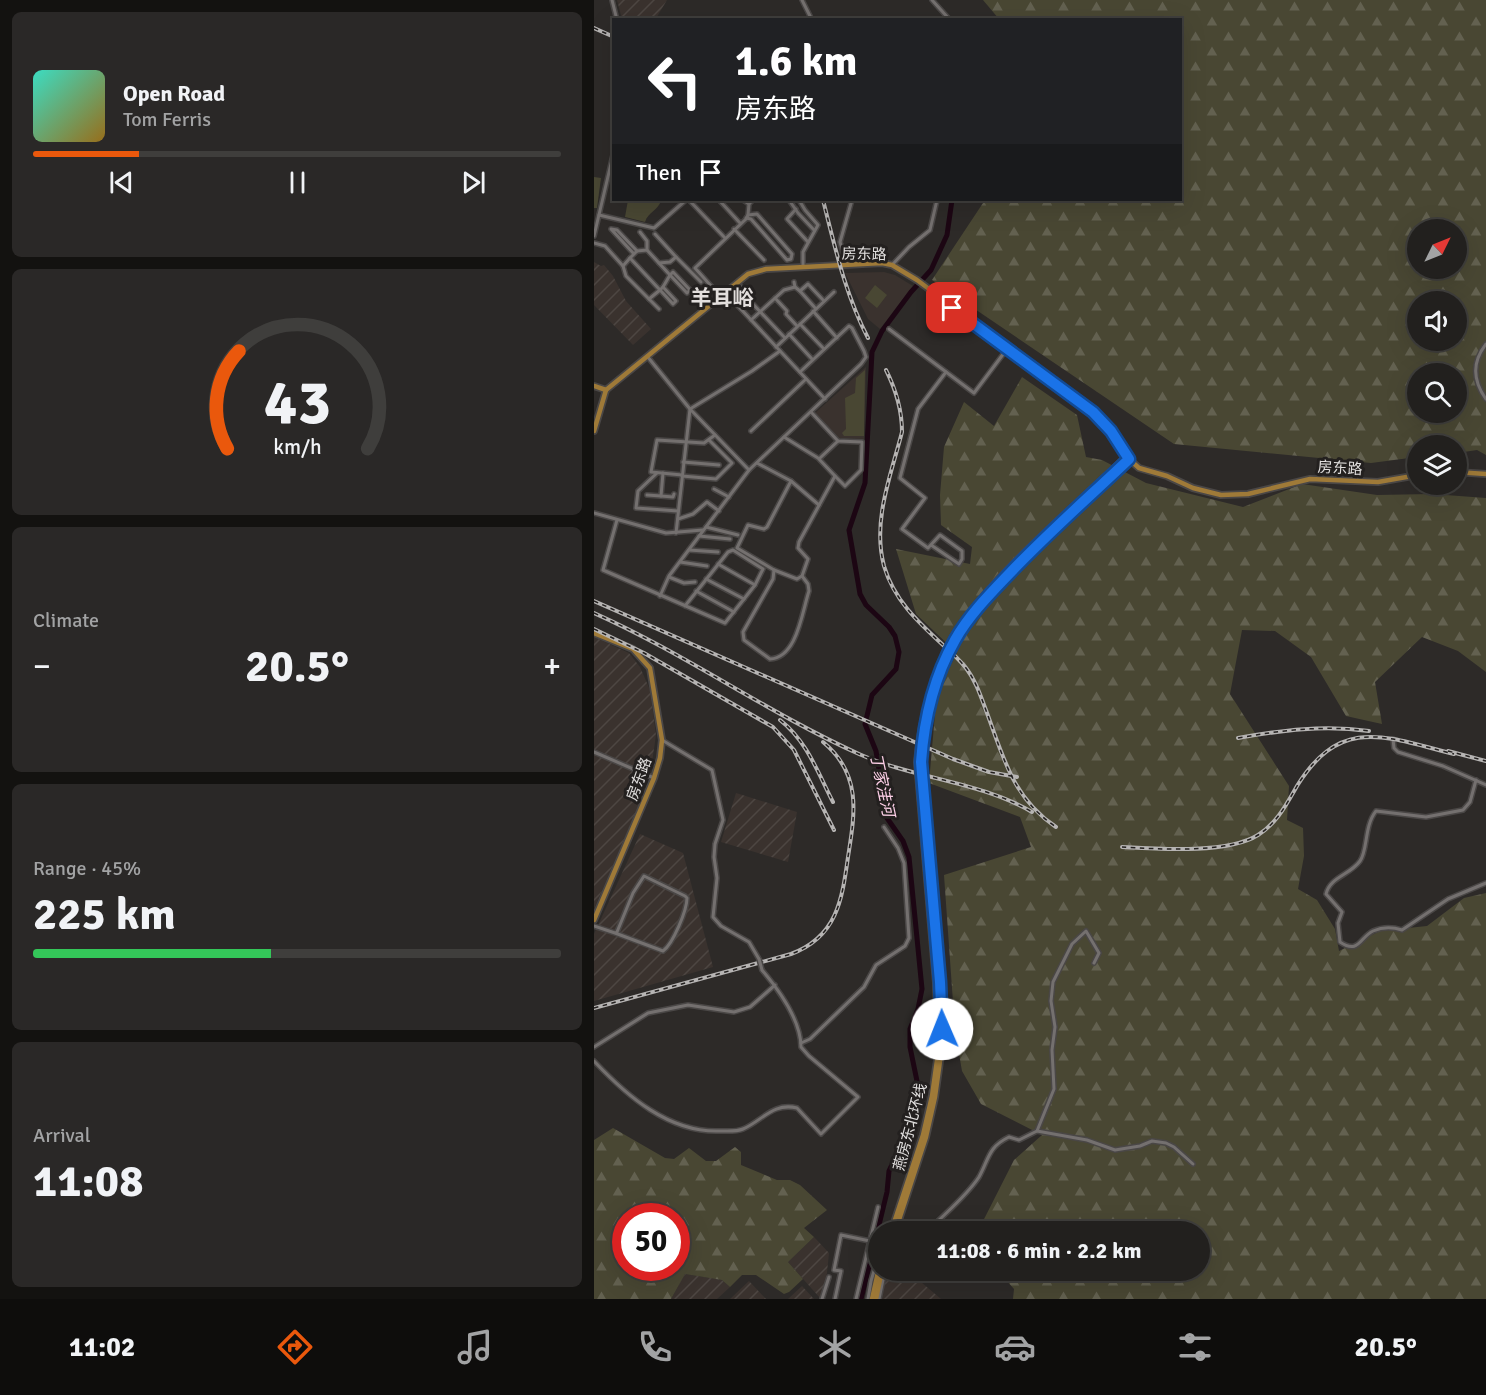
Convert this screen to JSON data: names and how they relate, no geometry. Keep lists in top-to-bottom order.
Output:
{
  "streets": {
    "main road": ["房东路", "燕房东北环线"]
  },
  "crossings": [
    ["房东路", "燕房东北环线"]
  ],
  "districts": ["羊耳峪"],
  "water": ["丁家洼河"],
  "north": "top right",
  "page": {
    "turn": ["1.6 km", "房东路"],
    "song": ["Open Road", "Tom Ferris"],
    "then": "Then",
    "tile": [
      "Climate",
      ["Range · 45%", "225 km"],
      ["Arrival", "11:08"]
    ],
    "heat": ["−", "20.5°", "+"],
    "limit": "50",
    "trip": "11:08 · 6 min · 2.2 km",
    "tabs": ["11:02", "20.5°"],
    "gauge": ["43", "km/h"]
  }
}
